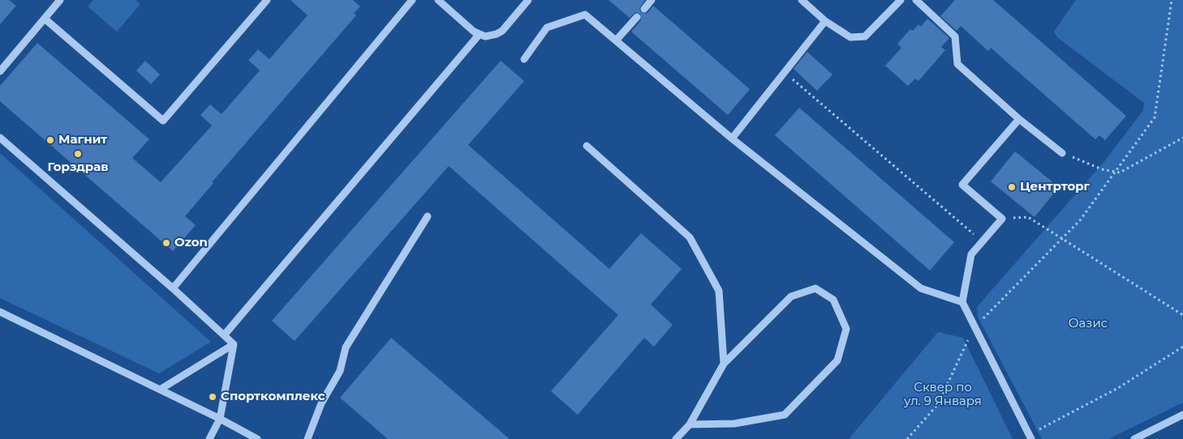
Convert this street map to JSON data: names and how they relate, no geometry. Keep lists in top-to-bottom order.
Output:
{
  "parks": ["Оазис", "Сквер по ул. 9 Января"],
  "places": [
    "Магнит",
    "Горздрав",
    "Центрторг",
    "Ozon",
    "Спорткомплекс"
  ]
}
